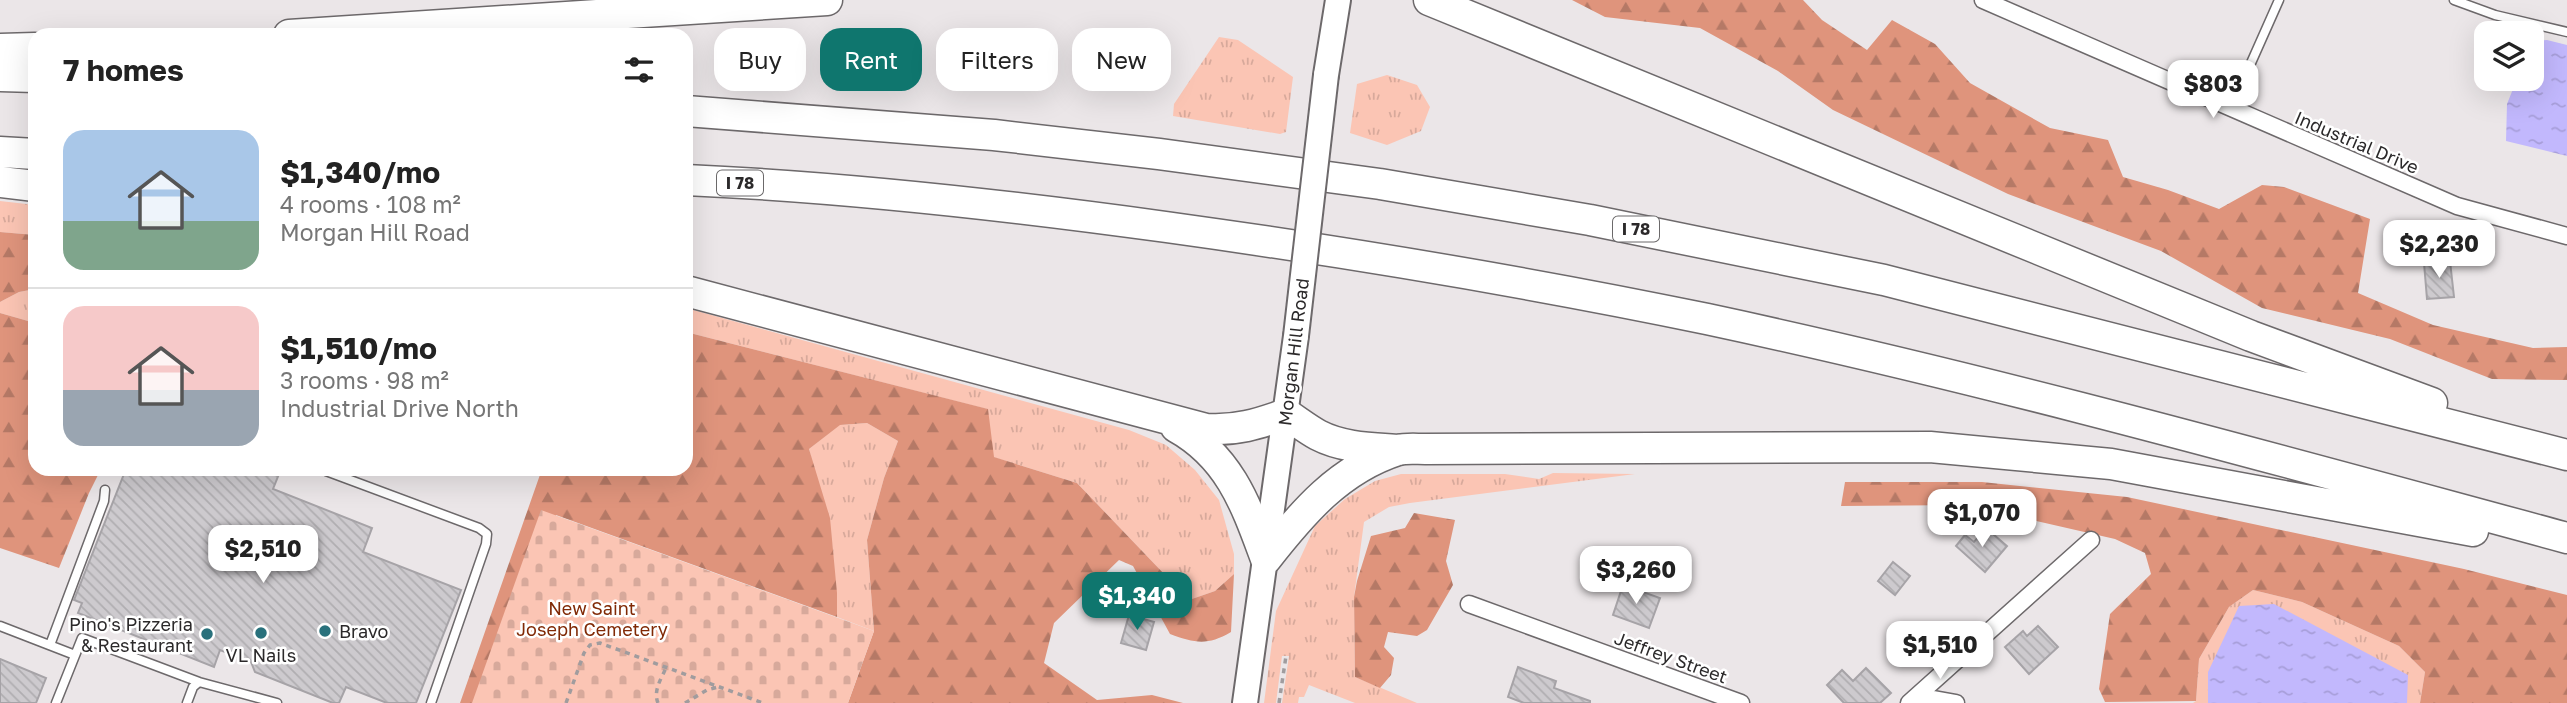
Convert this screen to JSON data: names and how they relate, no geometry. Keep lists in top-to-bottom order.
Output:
{
  "streets": {
    "highway": ["I 78"],
    "main road": ["Morgan Hill Road"],
    "street": ["Industrial Drive", "Jeffrey Street"]
  },
  "parks": ["New Saint Joseph Cemetery"],
  "places": ["Bravo", "VL Nails", "Pino's Pizzeria & Restaurant"],
  "page": {
    "chip": [
      "Buy",
      "Rent",
      "Filters",
      "New"
    ],
    "heading": "7 homes",
    "price": [
      "$803",
      "$2,230",
      "$1,070",
      "$2,510",
      "$3,260",
      "$1,340",
      "$1,510"
    ],
    "list": [
      {
        "name": "$1,340/mo",
        "note": "4 rooms · 108 m² · Morgan Hill Road"
      },
      {
        "name": "$1,510/mo",
        "note": "3 rooms · 98 m² · Industrial Drive North"
      }
    ]
  }
}
